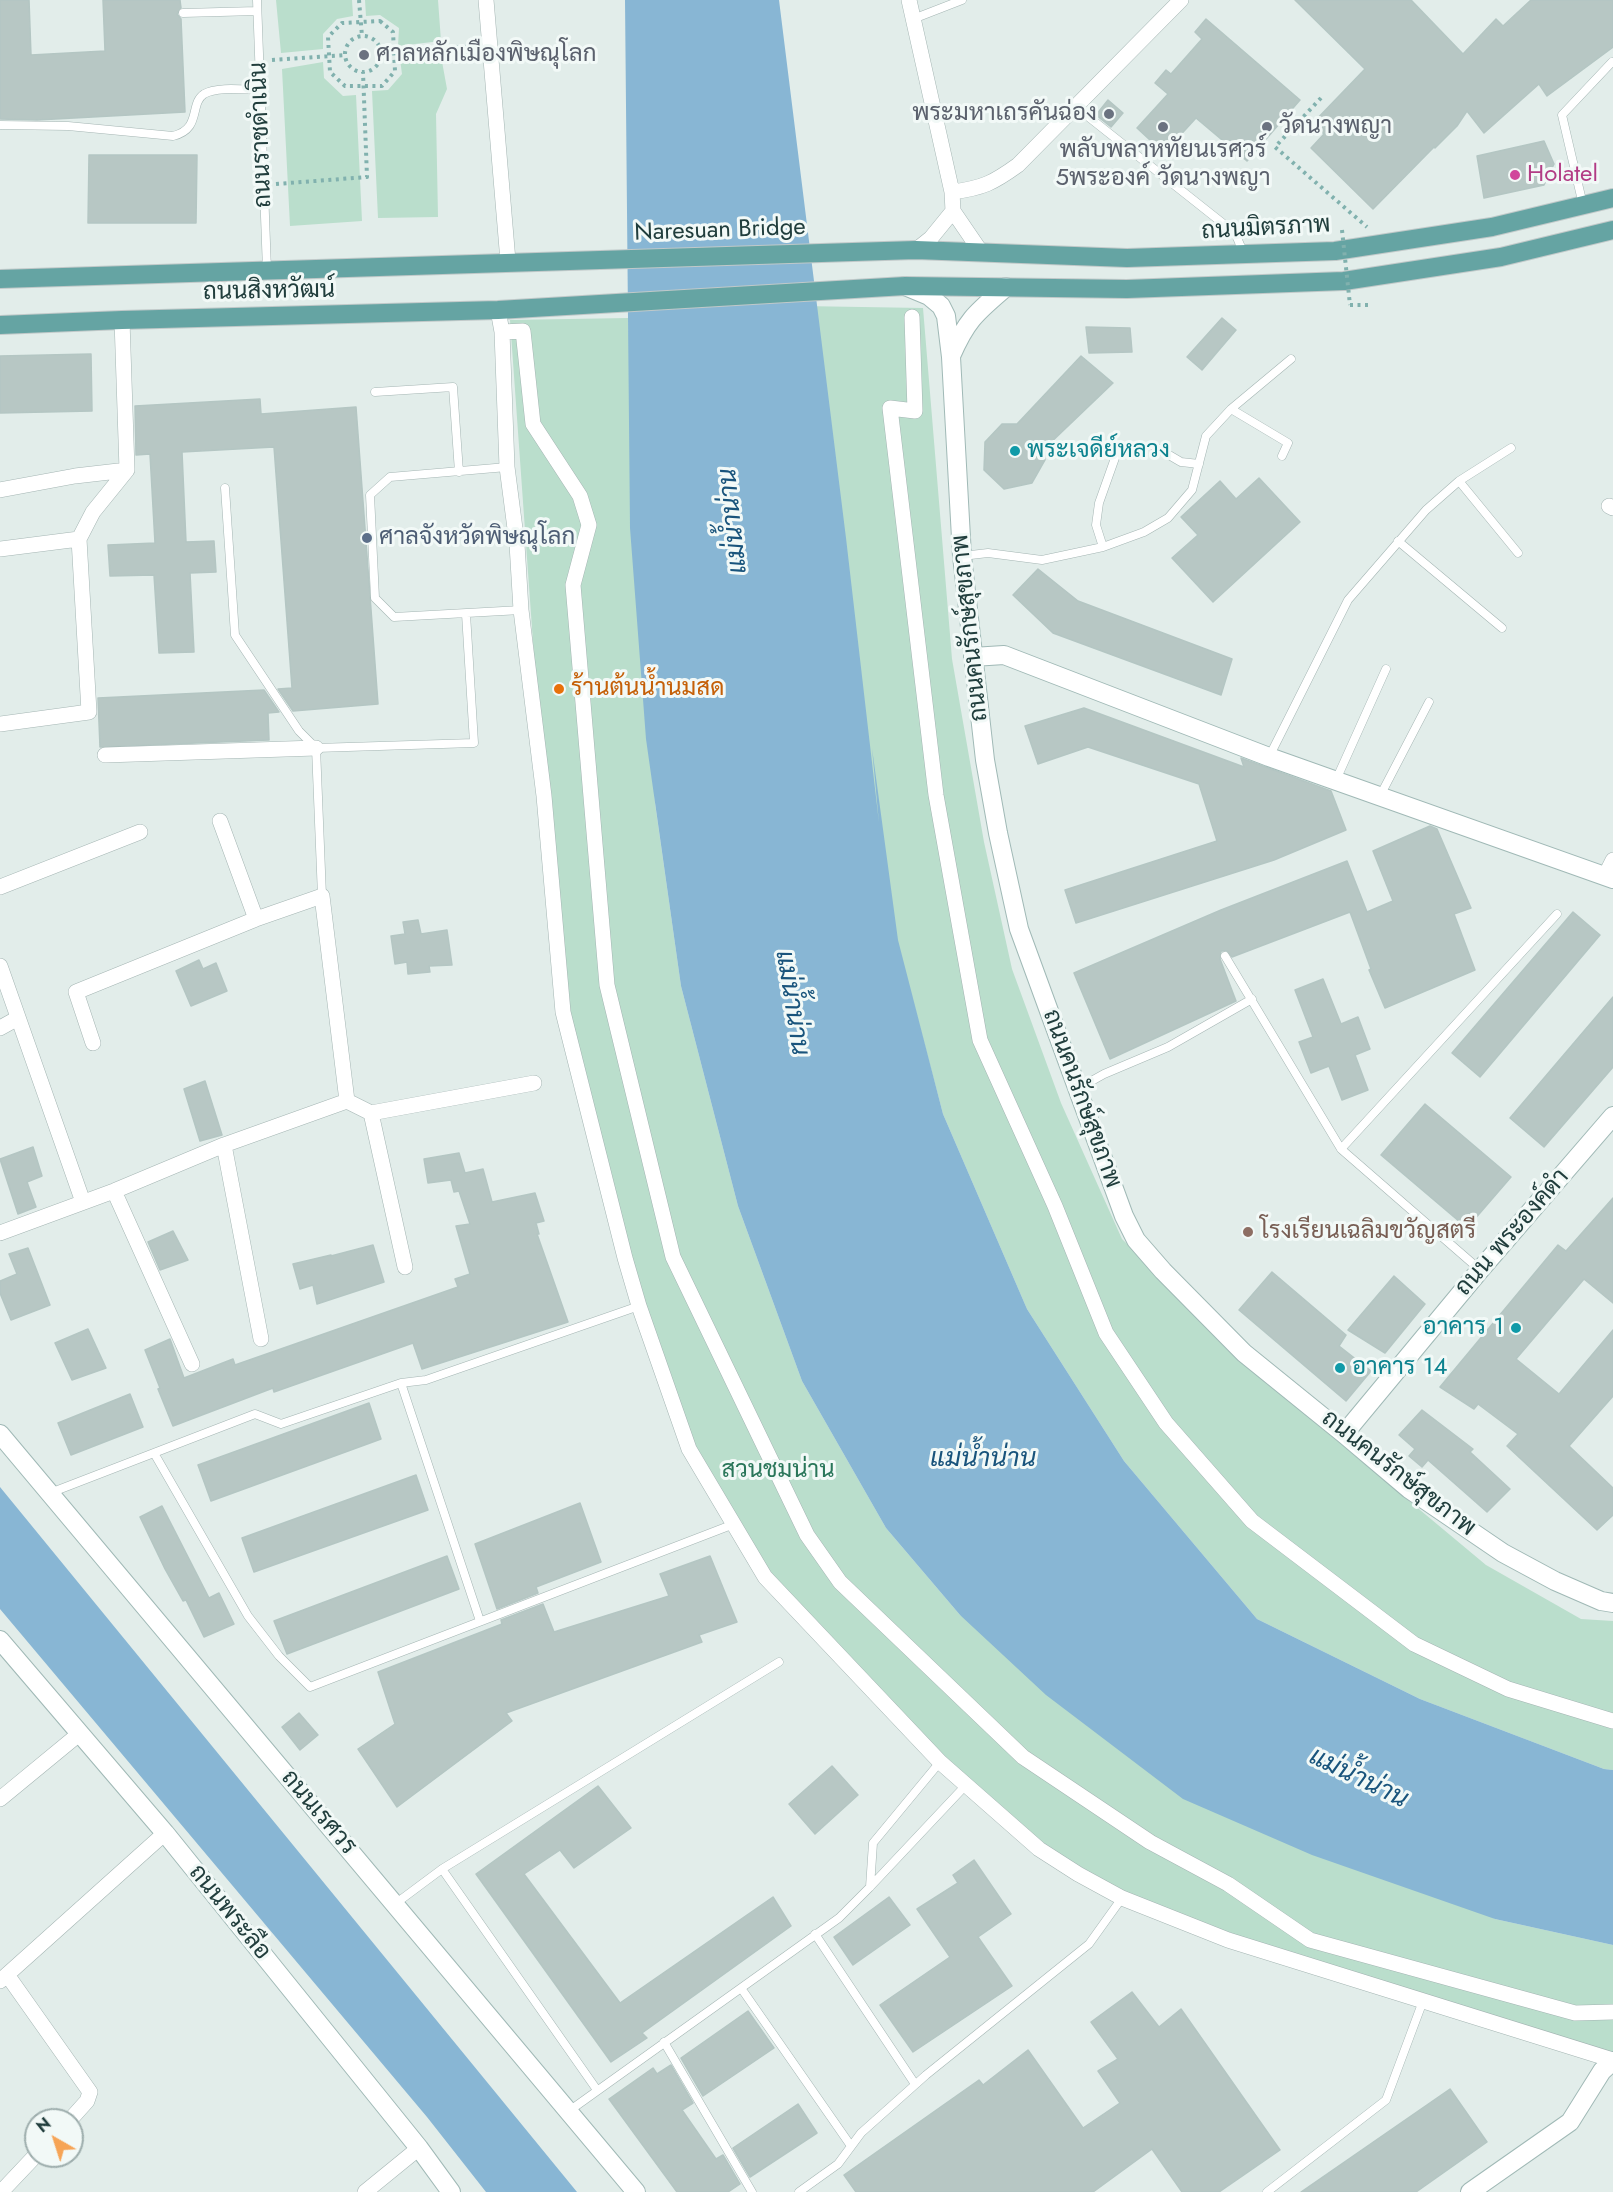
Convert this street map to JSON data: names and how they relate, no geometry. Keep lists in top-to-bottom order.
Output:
{
  "streets": {
    "main road": ["ถนนมิตรภาพ", "Naresuan Bridge", "ถนนสิงหวัฒน์"],
    "street": [
      "ถนนคนรักษ์สุขภาพ",
      "ถนน พระองค์ดำ",
      "ถนนเรศวร",
      "ถนนพระลือ"
    ],
    "lane": ["ถนนราชดำเนิน"]
  },
  "crossings": [
    ["ถนนราชดำเนิน", "ถนนสิงหวัฒน์"],
    ["ถนนมิตรภาพ", "Naresuan Bridge"],
    ["Naresuan Bridge", "ถนนสิงหวัฒน์"],
    ["ถนนสิงหวัฒน์", "ถนนคนรักษ์สุขภาพ"],
    ["ถนนคนรักษ์สุขภาพ", "ถนน พระองค์ดำ"]
  ],
  "water": ["แม่น้ำน่าน"],
  "parks": ["สวนชมน่าน"],
  "places": [
    "ศาลหลักเมืองพิษณุโลก",
    "พระมหาเถรคันฉ่อง",
    "พลับพลาหทัยนเรศวร์ 5พระองค์ วัดนางพญา",
    "วัดนางพญา",
    "Holatel",
    "พระเจดีย์หลวง",
    "ศาลจังหวัดพิษณุโลก",
    "ร้านต้นน้ำนมสด",
    "โรงเรียนเฉลิมขวัญสตรี",
    "อาคาร 1",
    "อาคาร 14"
  ],
  "north": "top left"
}
